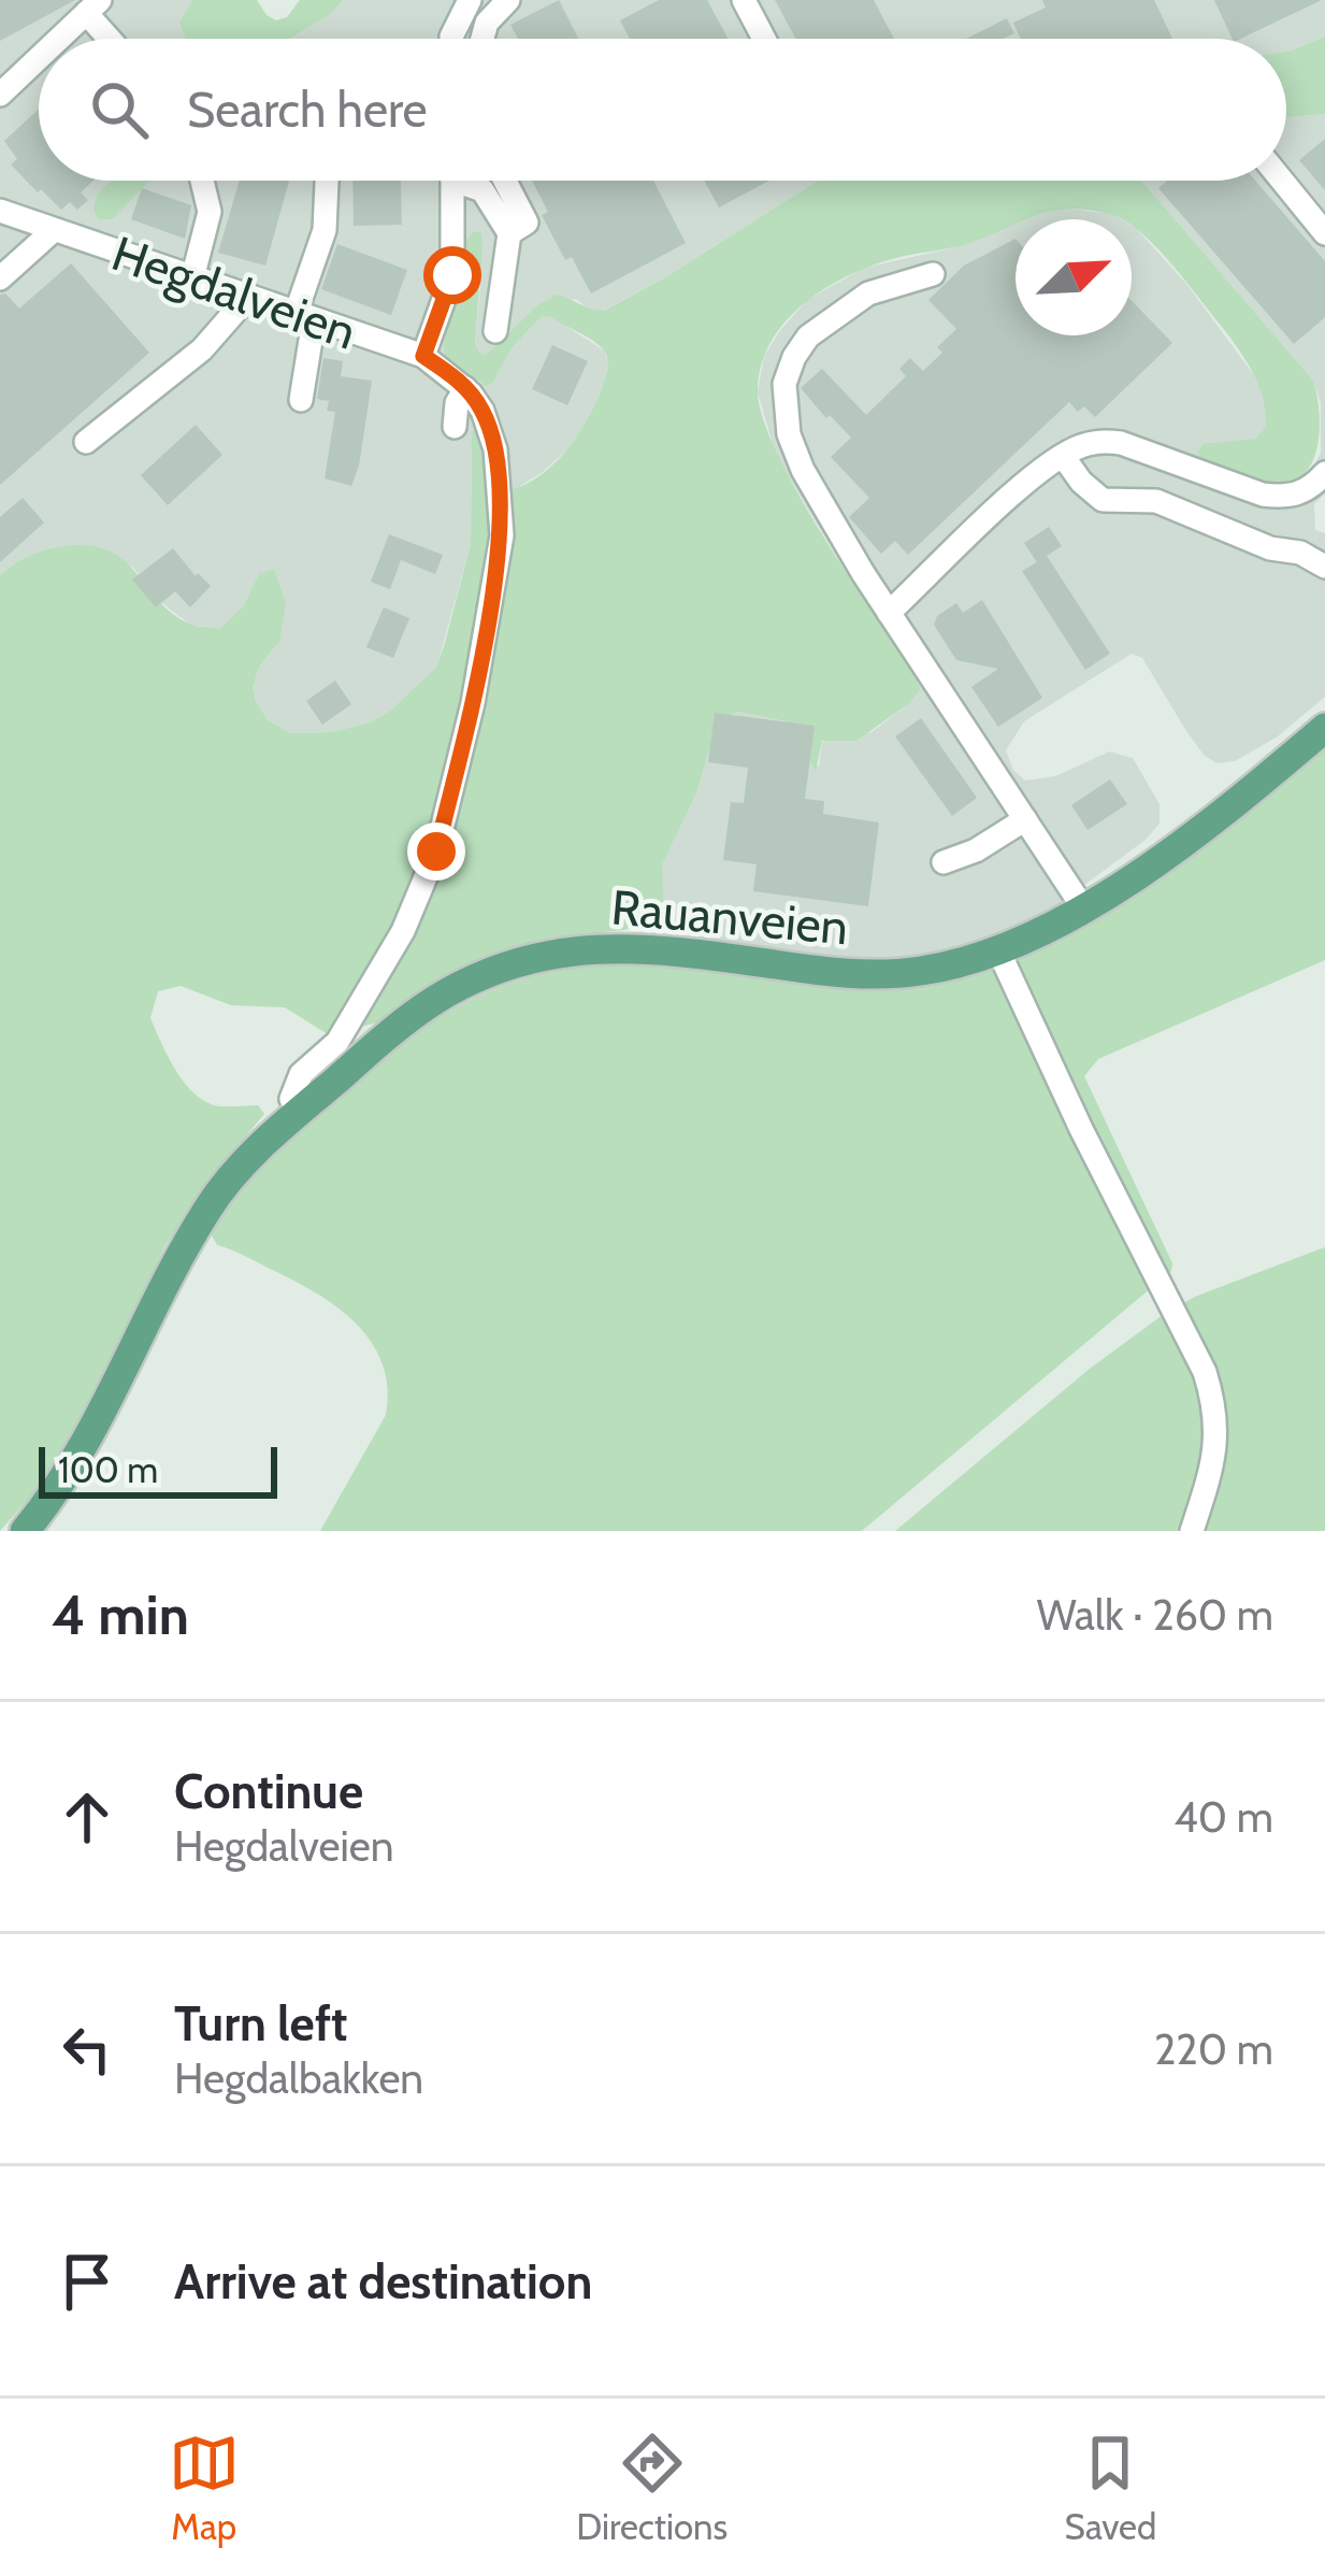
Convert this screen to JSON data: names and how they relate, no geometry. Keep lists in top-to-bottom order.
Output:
{
  "streets": {
    "main road": ["Rauanveien"],
    "street": ["Hegdalveien"]
  },
  "scale_bar": "100 m",
  "north": "top right",
  "page": {
    "search": "Search here",
    "scale": "100 m",
    "heading": ["4 min", "Walk · 260 m"],
    "list": [
      ["Continue", "Hegdalveien", "40 m"],
      ["Turn left", "Hegdalbakken", "220 m"],
      "Arrive at destination"
    ],
    "nav": ["Map", "Directions", "Saved"]
  }
}
